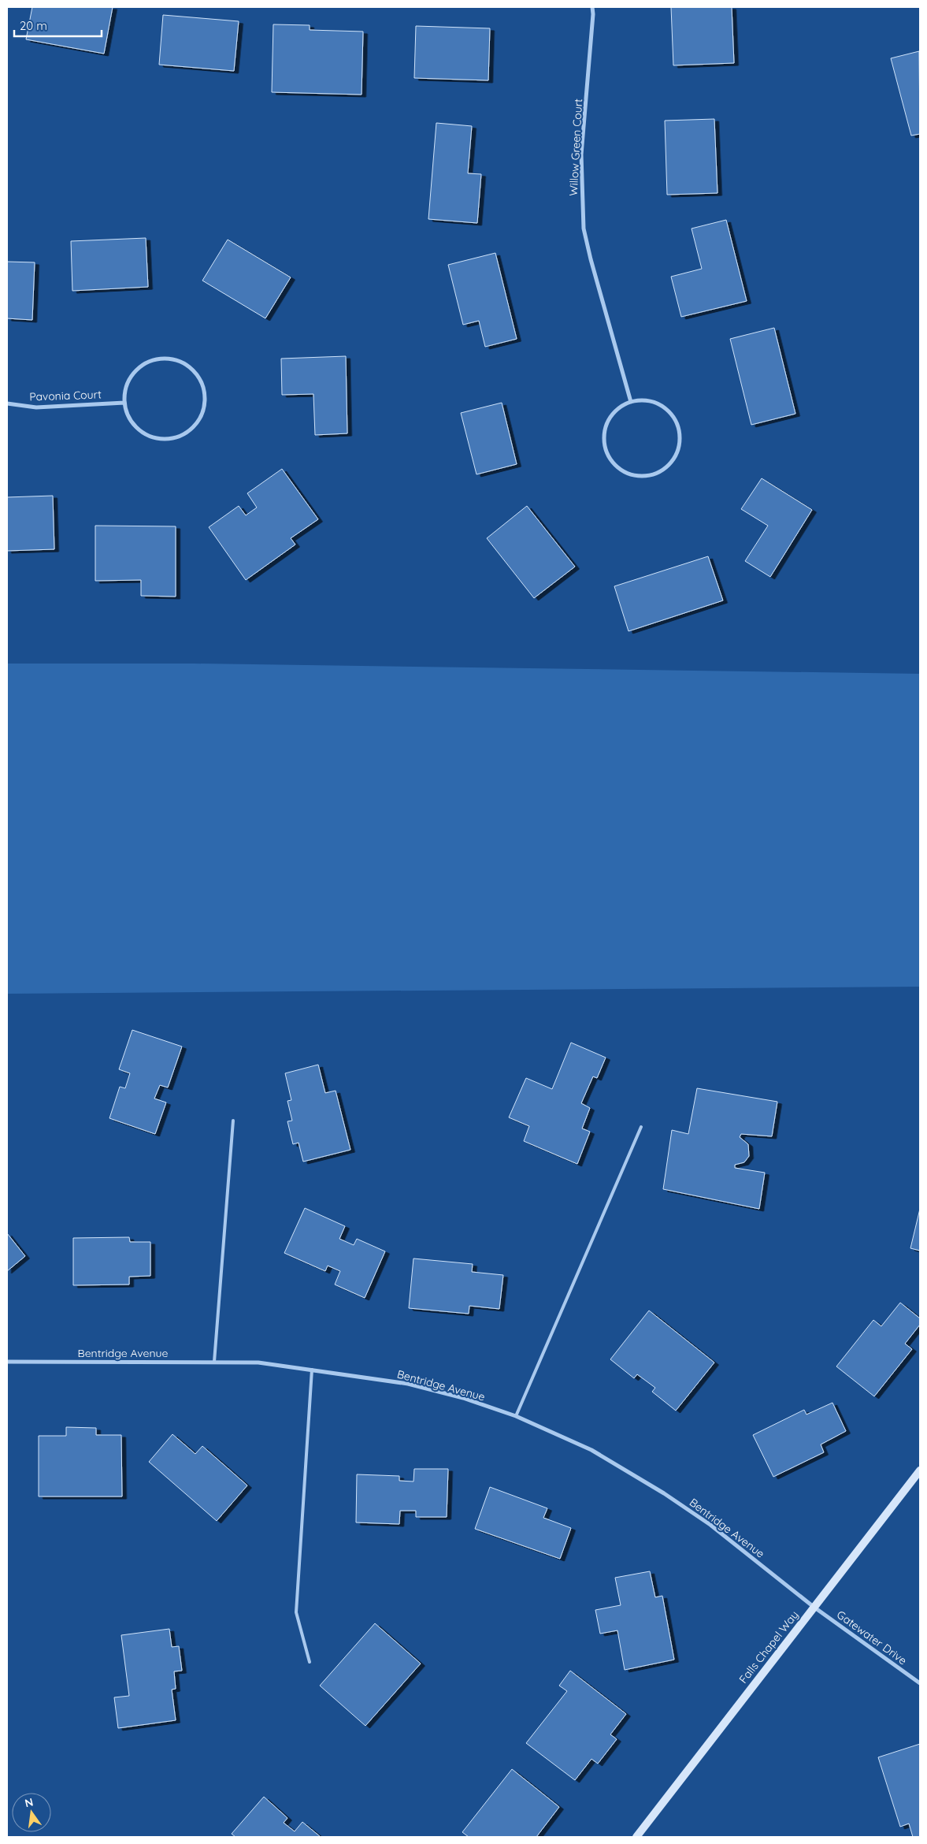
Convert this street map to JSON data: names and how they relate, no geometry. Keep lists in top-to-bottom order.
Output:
{
  "streets": {
    "street": [
      "Willow Green Court",
      "Pavonia Court",
      "Bentridge Avenue",
      "Gatewater Drive",
      "Falls Chapel Way"
    ]
  },
  "crossings": [
    ["Bentridge Avenue", "Gatewater Drive"],
    ["Bentridge Avenue", "Falls Chapel Way"],
    ["Gatewater Drive", "Falls Chapel Way"]
  ],
  "scale_bar": "20 m",
  "north": "top"
}
